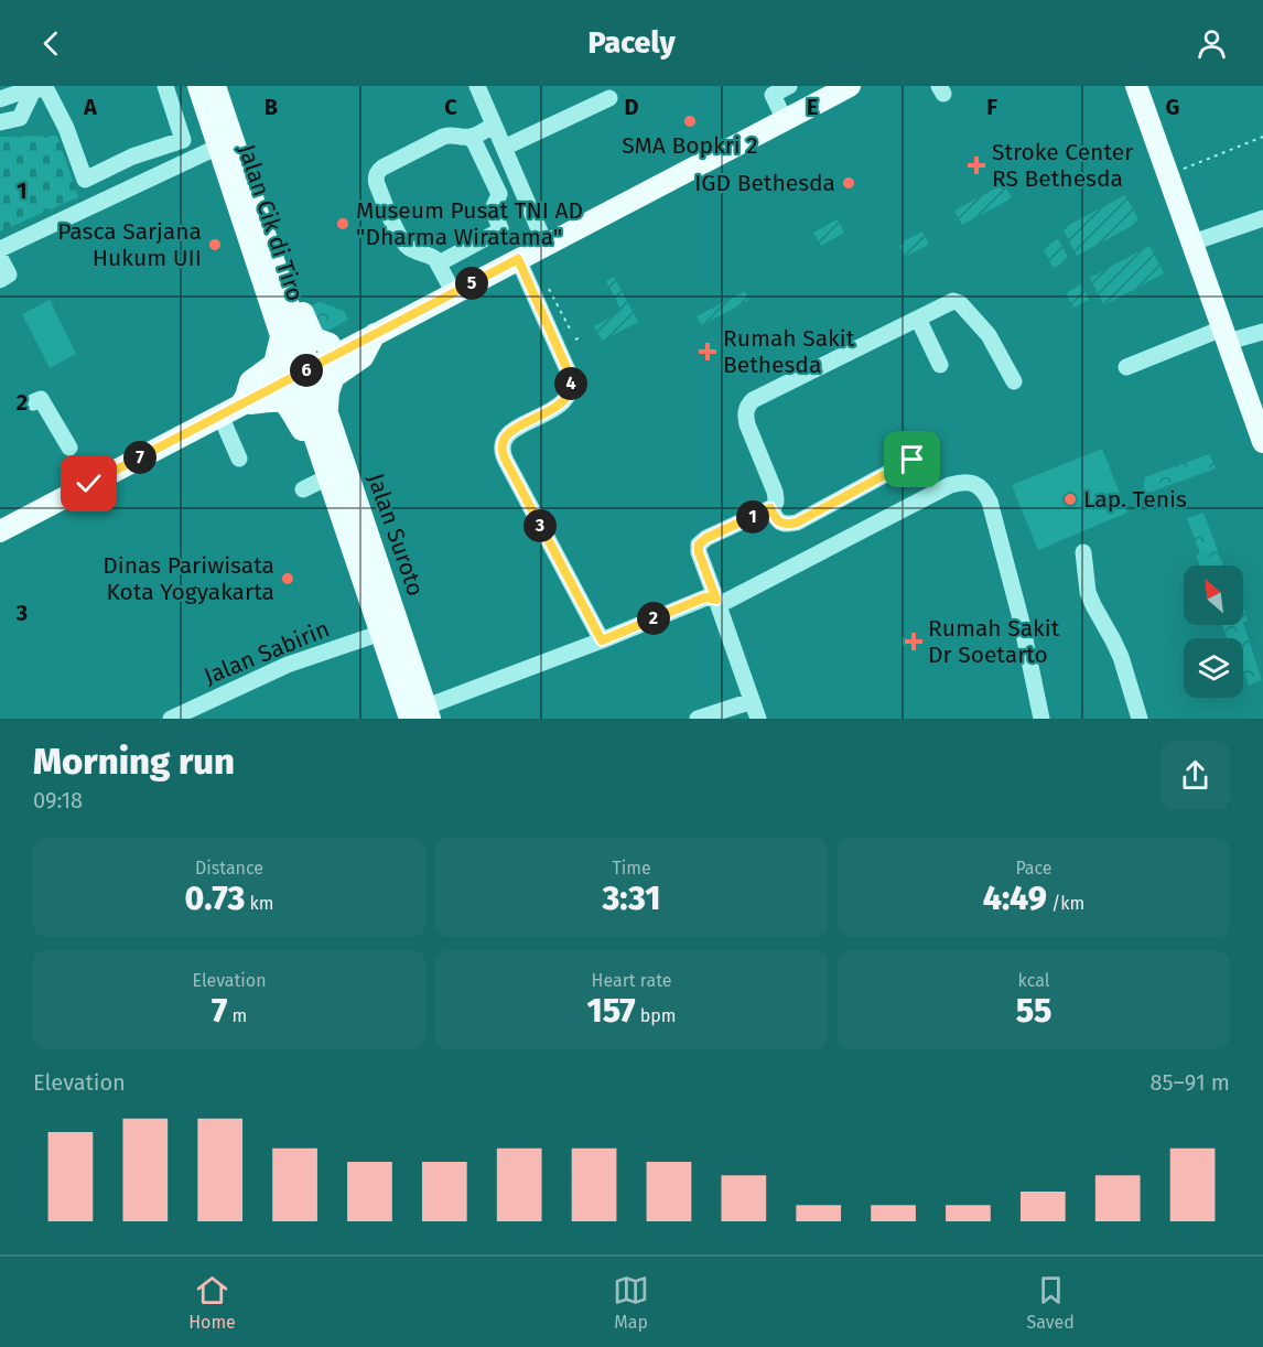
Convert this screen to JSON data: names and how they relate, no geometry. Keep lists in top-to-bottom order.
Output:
{
  "streets": {
    "main road": ["Jalan Cik di Tiro", "Jalan Suroto"],
    "street": ["Jalan Sabirin"]
  },
  "crossings": [
    ["Jalan Cik di Tiro", "Jalan Suroto"],
    ["Jalan Suroto", "Jalan Sabirin"]
  ],
  "places": {
    "other": [
      "SMA Bopkri 2",
      "IGD Bethesda",
      "Museum Pusat TNI AD \"Dharma Wiratama\"",
      "Pasca Sarjana Hukum UII",
      "Lap. Tenis",
      "Dinas Pariwisata Kota Yogyakarta"
    ],
    "health": ["Stroke Center RS Bethesda", "Rumah Sakit Bethesda", "Rumah Sakit Dr Soetarto"]
  },
  "north": "top left",
  "page": {
    "header": "Pacely",
    "pins": [
      "5",
      "6",
      "4",
      "7",
      "1",
      "3",
      "2"
    ],
    "heading": ["Morning run", "09:18"],
    "stats": [
      ["Distance", "0.73 km"],
      ["Time", "3:31"],
      ["Pace", "4:49 /km"],
      ["Elevation", "7 m"],
      ["Heart rate", "157 bpm"],
      ["kcal", "55"]
    ],
    "chart": ["Elevation", "85–91 m"],
    "tabs": ["Home", "Map", "Saved"]
  },
  "grid": {
    "columns": [
      "A",
      "B",
      "C",
      "D",
      "E",
      "F",
      "G"
    ],
    "rows": ["1", "2", "3"]
  }
}
